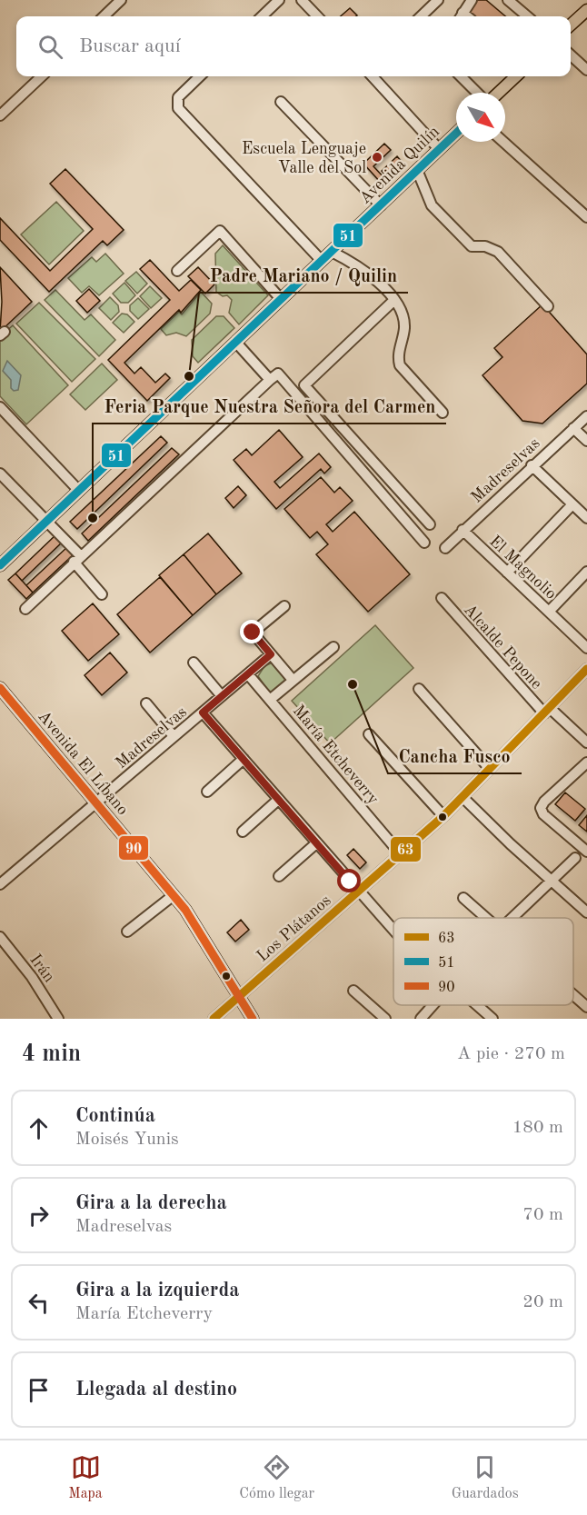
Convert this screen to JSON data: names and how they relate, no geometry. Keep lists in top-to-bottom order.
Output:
{
  "streets": {
    "main road": ["Avenida Quilín", "Avenida El Líbano"],
    "street": [
      "Madreselvas",
      "El Magnolio",
      "Alcalde Pepone",
      "María Etcheverry",
      "Los Plátanos",
      "Irán"
    ]
  },
  "crossings": [
    ["Madreselvas", "El Magnolio"],
    ["Madreselvas", "María Etcheverry"],
    ["Madreselvas", "Avenida El Líbano"],
    ["Alcalde Pepone", "Los Plátanos"],
    ["María Etcheverry", "Los Plátanos"],
    ["Avenida El Líbano", "Los Plátanos"]
  ],
  "places": [
    "Escuela Lenguaje Valle del Sol",
    "Padre Mariano / Quilin",
    "Feria Parque Nuestra Señora del Carmen",
    "Cancha Fusco"
  ],
  "lines": ["transit line 51", "transit line 63", "transit line 90"],
  "legend": ["63", "51", "90"],
  "north": "bottom right",
  "page": {
    "search": "Buscar aquí",
    "heading": ["4 min", "A pie · 270 m"],
    "list": [
      ["Continúa", "Moisés Yunis", "180 m"],
      ["Gira a la derecha", "Madreselvas", "70 m"],
      ["Gira a la izquierda", "María Etcheverry", "20 m"],
      "Llegada al destino"
    ],
    "nav": ["Mapa", "Cómo llegar", "Guardados"]
  }
}
